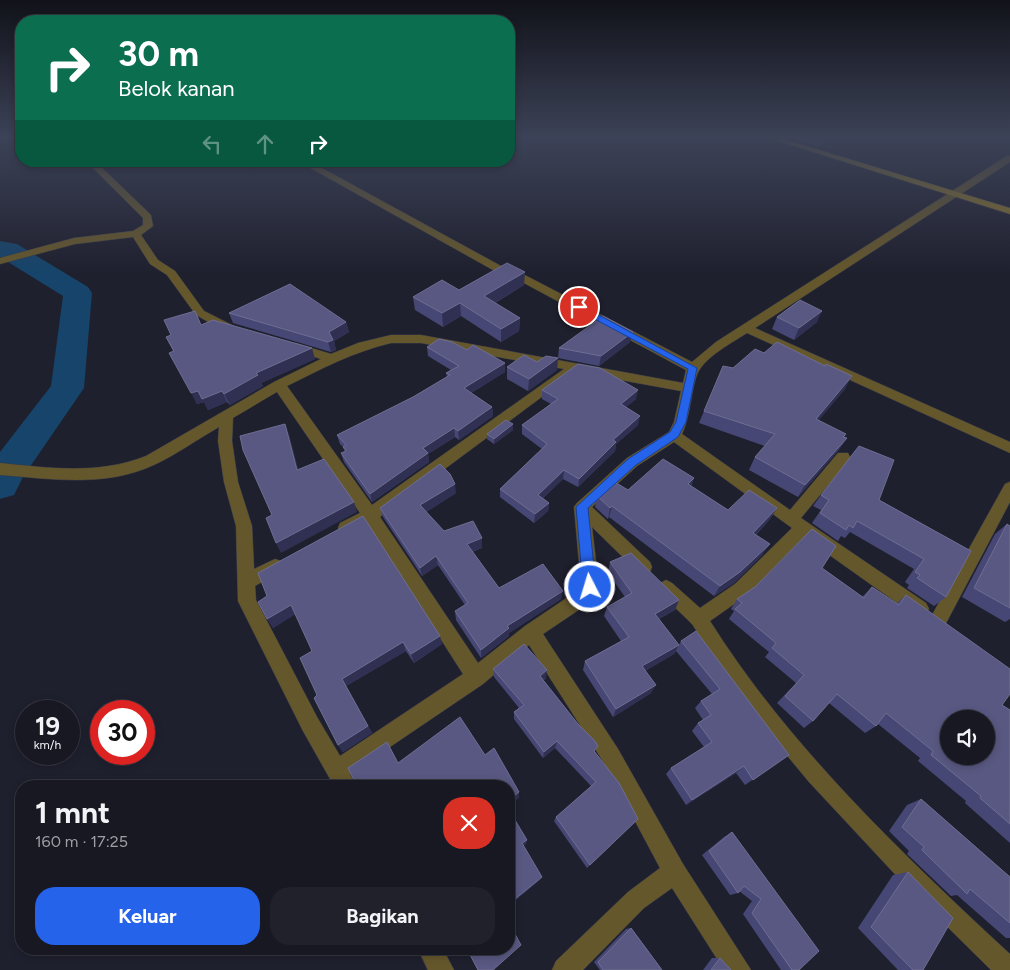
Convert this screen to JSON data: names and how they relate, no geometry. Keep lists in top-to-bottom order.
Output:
{
  "page": {
    "turn": ["30 m", "Belok kanan"],
    "speed": "19 km/h",
    "limit": "30",
    "heading": ["1 mnt", "160 m · 17:25"],
    "buttons": ["Keluar", "Bagikan"]
  }
}
